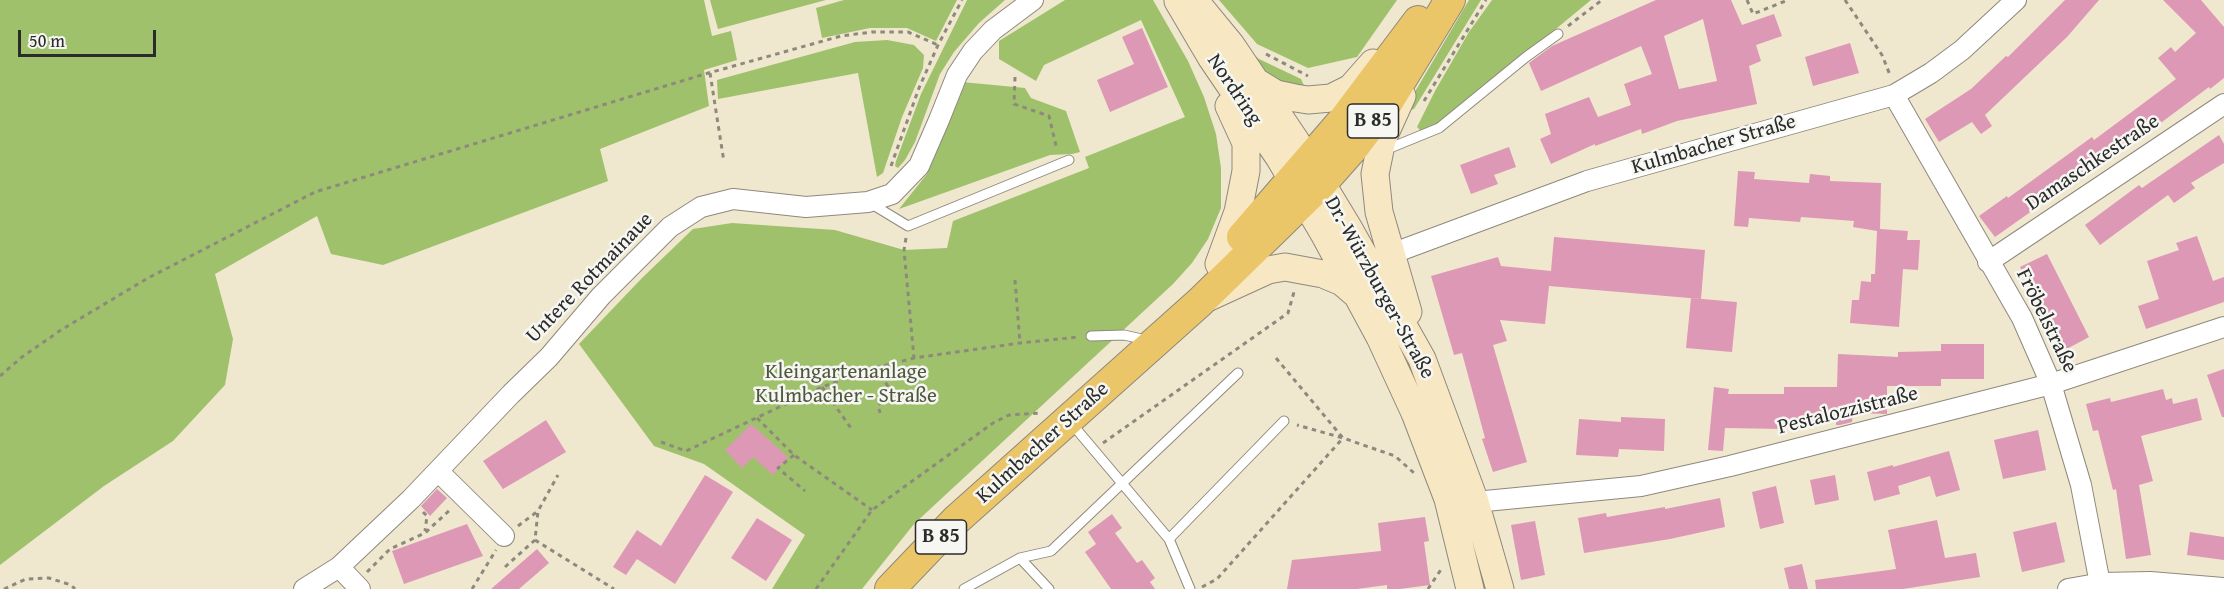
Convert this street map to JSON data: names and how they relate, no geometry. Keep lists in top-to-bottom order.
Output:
{
  "streets": {
    "main road": [
      "Nordring",
      "B 85",
      "Kulmbacher Straße",
      "Dr.-Würzburger-Straße"
    ],
    "street": [
      "Damaschkestraße",
      "Untere Rotmainaue",
      "Fröbelstraße",
      "Pestalozzistraße"
    ]
  },
  "crossings": [
    ["Nordring", "B 85"],
    ["Nordring", "Kulmbacher Straße"],
    ["Nordring", "Dr.-Würzburger-Straße"],
    ["B 85", "Kulmbacher Straße"],
    ["B 85", "Dr.-Würzburger-Straße"],
    ["Kulmbacher Straße", "Dr.-Würzburger-Straße"],
    ["Kulmbacher Straße", "Fröbelstraße"],
    ["Damaschkestraße", "Fröbelstraße"],
    ["Dr.-Würzburger-Straße", "Pestalozzistraße"],
    ["Fröbelstraße", "Pestalozzistraße"]
  ],
  "parks": ["Kleingartenanlage Kulmbacher - Straße"],
  "scale_bar": "50 m"
}
